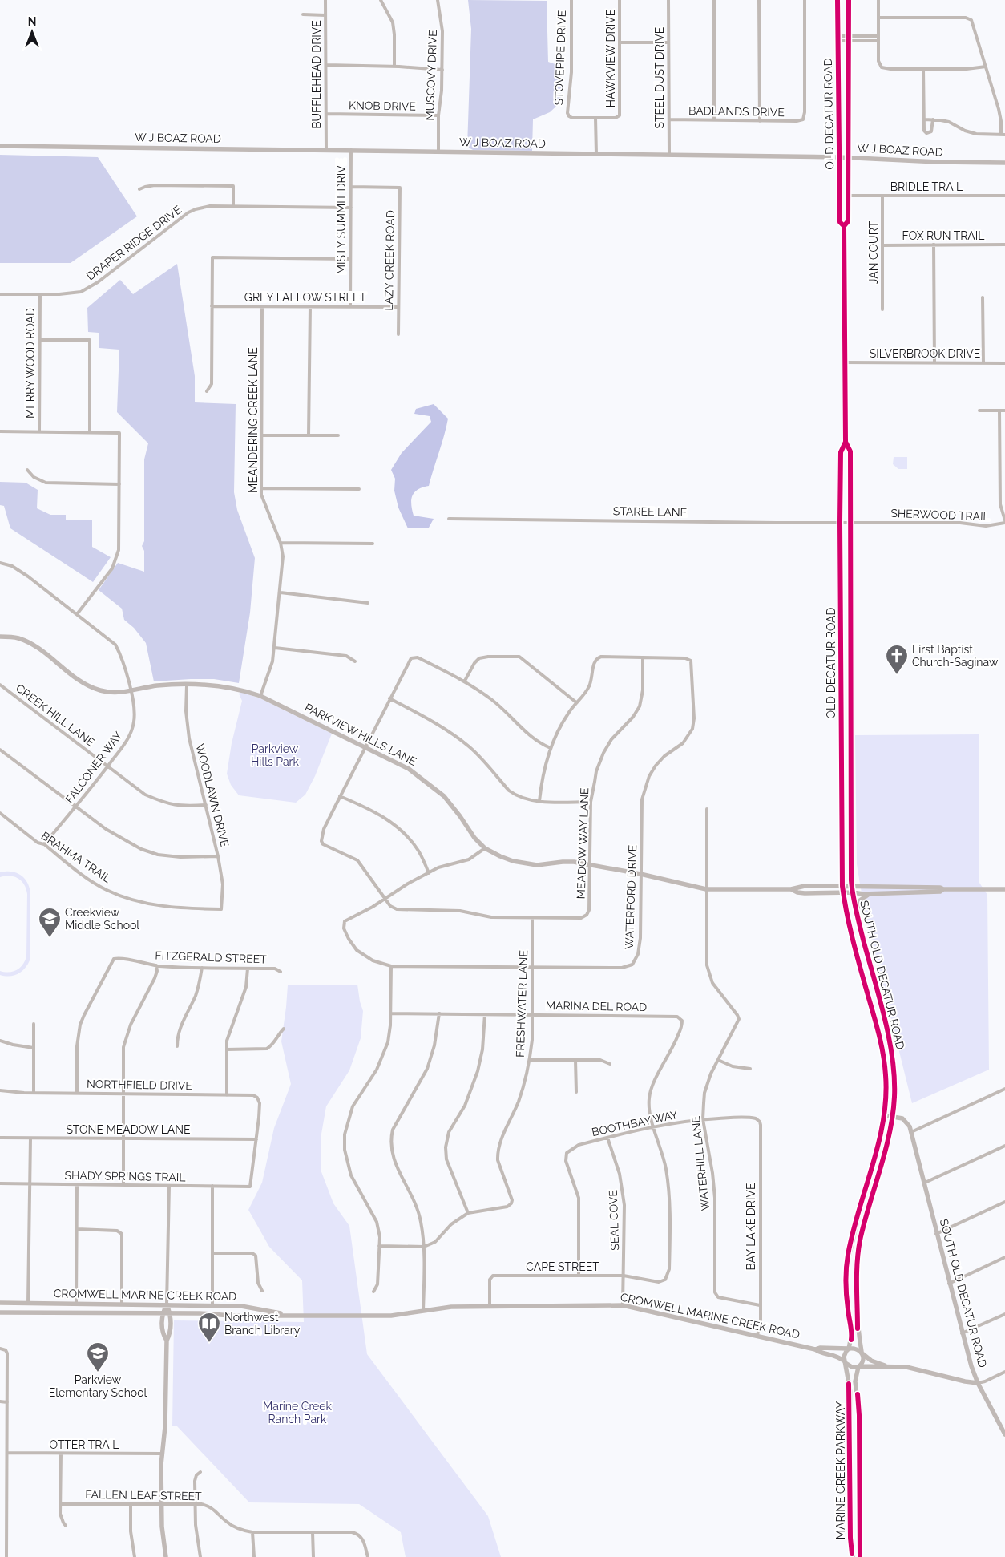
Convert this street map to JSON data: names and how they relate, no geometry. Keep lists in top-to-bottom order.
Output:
{
  "streets": {
    "main road": [
      "OLD DECATUR ROAD",
      "W J BOAZ ROAD",
      "PARKVIEW HILLS LANE",
      "SOUTH OLD DECATUR ROAD",
      "CROMWELL MARINE CREEK ROAD",
      "MARINE CREEK PARKWAY"
    ],
    "street": [
      "STOVEPIPE DRIVE",
      "HAWKVIEW DRIVE",
      "BUFFLEHEAD DRIVE",
      "MUSCOVY DRIVE",
      "STEEL DUST DRIVE",
      "KNOB DRIVE",
      "BADLANDS DRIVE",
      "BRIDLE TRAIL",
      "MISTY SUMMIT DRIVE",
      "FOX RUN TRAIL",
      "DRAPER RIDGE DRIVE",
      "JAN COURT",
      "LAZY CREEK ROAD",
      "GREY FALLOW STREET",
      "SILVERBROOK DRIVE",
      "MERRY WOOD ROAD",
      "MEANDERING CREEK LANE",
      "STAREE LANE",
      "SHERWOOD TRAIL",
      "CREEK HILL LANE",
      "FALCONER WAY",
      "WOODLAWN DRIVE",
      "MEADOW WAY LANE",
      "BRAHMA TRAIL",
      "WATERFORD DRIVE",
      "FITZGERALD STREET",
      "FRESHWATER LANE",
      "MARINA DEL ROAD",
      "NORTHFIELD DRIVE",
      "BOOTHBAY WAY",
      "STONE MEADOW LANE",
      "WATERHILL LANE",
      "SHADY SPRINGS TRAIL",
      "SEAL COVE",
      "BAY LAKE DRIVE",
      "CAPE STREET",
      "OTTER TRAIL",
      "FALLEN LEAF STREET"
    ]
  },
  "crossings": [
    ["STOVEPIPE DRIVE", "HAWKVIEW DRIVE"],
    ["BUFFLEHEAD DRIVE", "KNOB DRIVE"],
    ["BUFFLEHEAD DRIVE", "W J BOAZ ROAD"],
    ["MUSCOVY DRIVE", "KNOB DRIVE"],
    ["MUSCOVY DRIVE", "W J BOAZ ROAD"],
    ["STEEL DUST DRIVE", "BADLANDS DRIVE"],
    ["STEEL DUST DRIVE", "W J BOAZ ROAD"],
    ["OLD DECATUR ROAD", "W J BOAZ ROAD"],
    ["OLD DECATUR ROAD", "BRIDLE TRAIL"],
    ["OLD DECATUR ROAD", "SILVERBROOK DRIVE"],
    ["OLD DECATUR ROAD", "STAREE LANE"],
    ["OLD DECATUR ROAD", "SHERWOOD TRAIL"],
    ["OLD DECATUR ROAD", "PARKVIEW HILLS LANE"],
    ["OLD DECATUR ROAD", "SOUTH OLD DECATUR ROAD"],
    ["W J BOAZ ROAD", "MISTY SUMMIT DRIVE"],
    ["BRIDLE TRAIL", "JAN COURT"],
    ["MISTY SUMMIT DRIVE", "DRAPER RIDGE DRIVE"],
    ["MISTY SUMMIT DRIVE", "LAZY CREEK ROAD"],
    ["MISTY SUMMIT DRIVE", "GREY FALLOW STREET"],
    ["FOX RUN TRAIL", "JAN COURT"],
    ["DRAPER RIDGE DRIVE", "MERRY WOOD ROAD"],
    ["LAZY CREEK ROAD", "GREY FALLOW STREET"],
    ["GREY FALLOW STREET", "MEANDERING CREEK LANE"],
    ["MEANDERING CREEK LANE", "PARKVIEW HILLS LANE"],
    ["STAREE LANE", "SHERWOOD TRAIL"],
    ["CREEK HILL LANE", "FALCONER WAY"],
    ["CREEK HILL LANE", "WOODLAWN DRIVE"],
    ["PARKVIEW HILLS LANE", "FALCONER WAY"],
    ["PARKVIEW HILLS LANE", "WOODLAWN DRIVE"],
    ["PARKVIEW HILLS LANE", "MEADOW WAY LANE"],
    ["PARKVIEW HILLS LANE", "WATERFORD DRIVE"],
    ["PARKVIEW HILLS LANE", "SOUTH OLD DECATUR ROAD"],
    ["PARKVIEW HILLS LANE", "WATERHILL LANE"],
    ["FALCONER WAY", "BRAHMA TRAIL"],
    ["WOODLAWN DRIVE", "BRAHMA TRAIL"],
    ["MEADOW WAY LANE", "WATERFORD DRIVE"],
    ["MEADOW WAY LANE", "FRESHWATER LANE"],
    ["WATERFORD DRIVE", "FRESHWATER LANE"],
    ["FITZGERALD STREET", "NORTHFIELD DRIVE"],
    ["SOUTH OLD DECATUR ROAD", "CROMWELL MARINE CREEK ROAD"],
    ["SOUTH OLD DECATUR ROAD", "MARINE CREEK PARKWAY"],
    ["FRESHWATER LANE", "MARINA DEL ROAD"],
    ["MARINA DEL ROAD", "BOOTHBAY WAY"],
    ["MARINA DEL ROAD", "CAPE STREET"],
    ["NORTHFIELD DRIVE", "STONE MEADOW LANE"],
    ["NORTHFIELD DRIVE", "SHADY SPRINGS TRAIL"],
    ["BOOTHBAY WAY", "WATERHILL LANE"],
    ["BOOTHBAY WAY", "SEAL COVE"],
    ["BOOTHBAY WAY", "BAY LAKE DRIVE"],
    ["BOOTHBAY WAY", "CAPE STREET"],
    ["STONE MEADOW LANE", "SHADY SPRINGS TRAIL"],
    ["WATERHILL LANE", "BAY LAKE DRIVE"],
    ["SEAL COVE", "CAPE STREET"],
    ["SEAL COVE", "CROMWELL MARINE CREEK ROAD"],
    ["BAY LAKE DRIVE", "CROMWELL MARINE CREEK ROAD"],
    ["CAPE STREET", "CROMWELL MARINE CREEK ROAD"],
    ["CROMWELL MARINE CREEK ROAD", "MARINE CREEK PARKWAY"]
  ],
  "parks": ["Parkview Hills Park", "Marine Creek Ranch Park"],
  "places": {
    "church": ["First Baptist Church-Saginaw"],
    "school or university": ["Creekview Middle School", "Parkview Elementary School"],
    "library": ["Northwest Branch Library"]
  },
  "north": "top"
}
